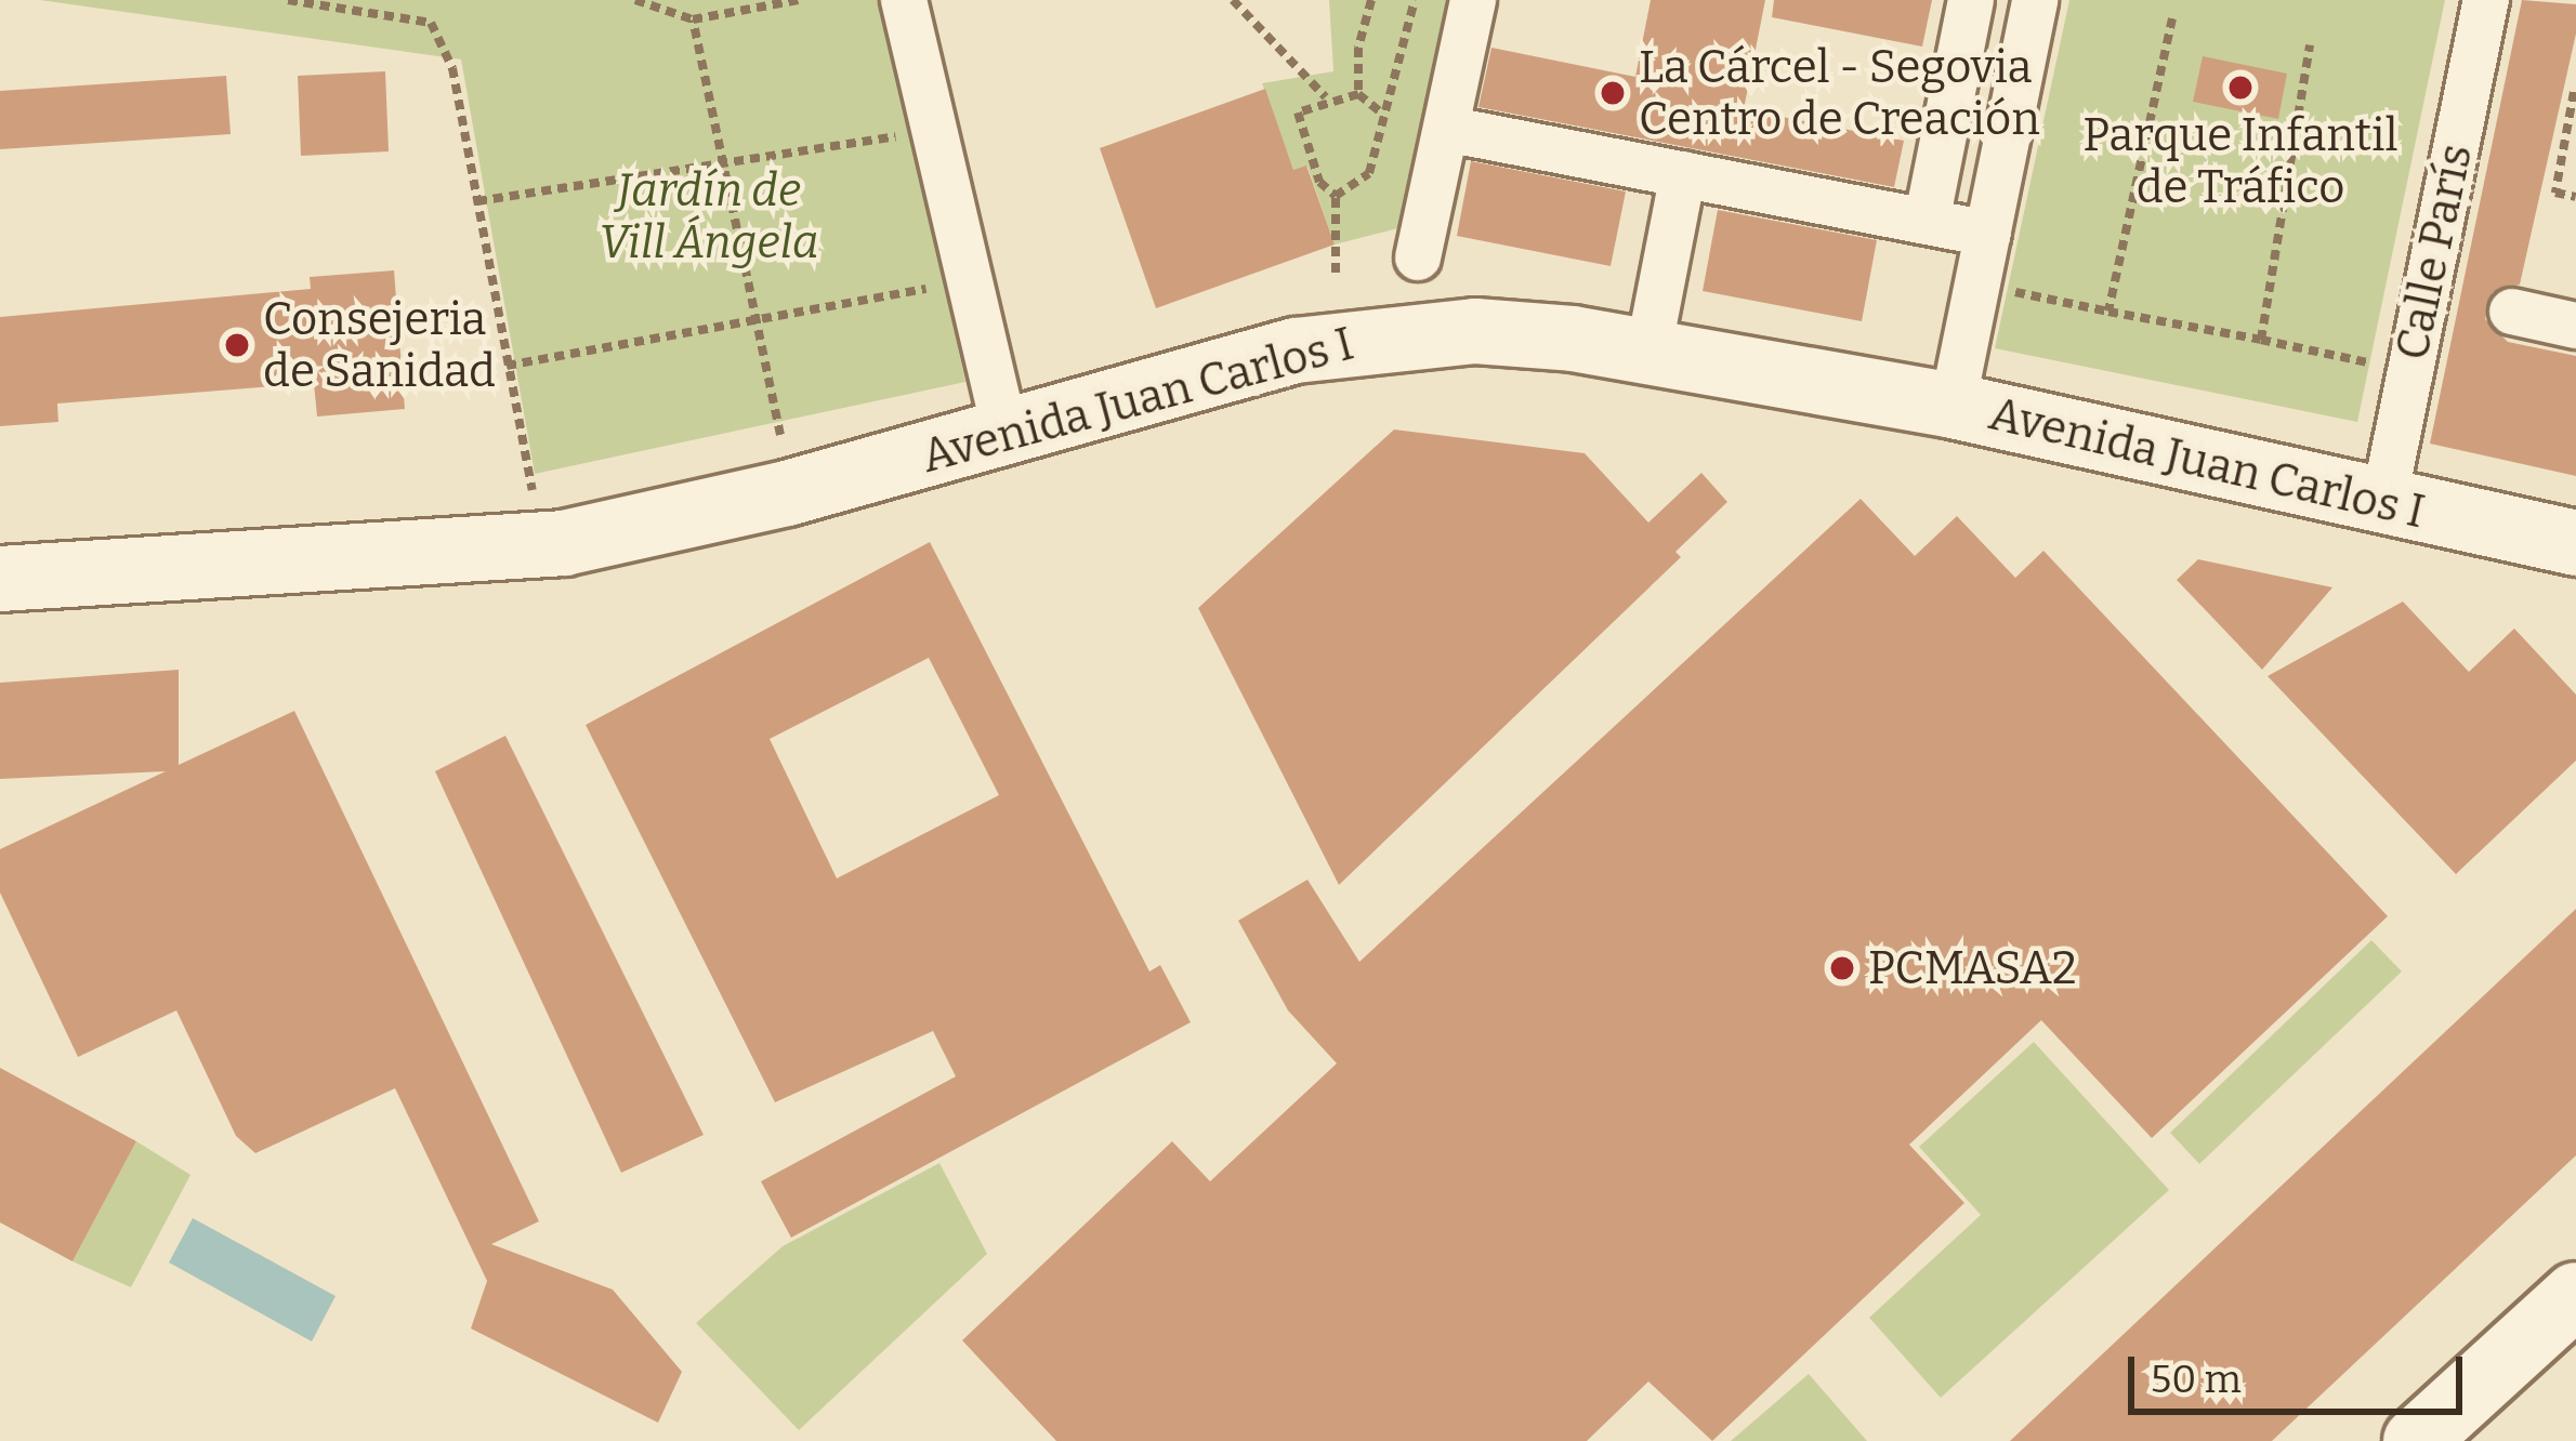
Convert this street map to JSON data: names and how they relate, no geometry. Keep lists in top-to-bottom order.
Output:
{
  "streets": {
    "main road": ["Avenida Juan Carlos I"],
    "street": ["Calle París"]
  },
  "crossings": [
    ["Calle París", "Avenida Juan Carlos I"]
  ],
  "parks": ["Jardín de Vill Ángela"],
  "places": [
    "Parque Infantil de Tráfico",
    "La Cárcel - Segovia Centro de Creación",
    "Consejeria de Sanidad",
    "PCMASA2"
  ],
  "scale_bar": "50 m"
}
